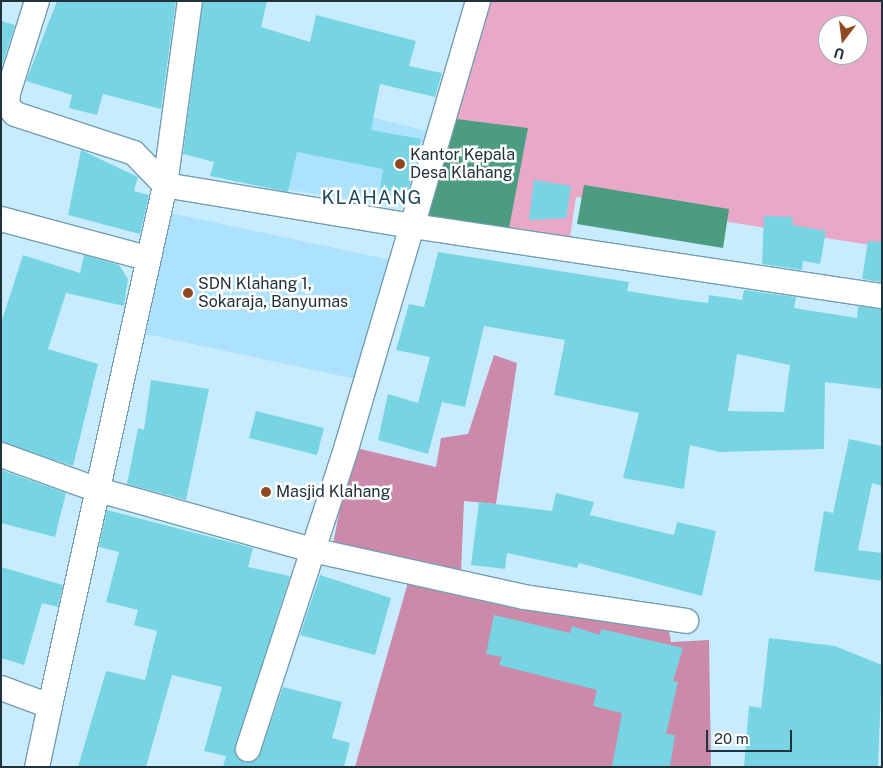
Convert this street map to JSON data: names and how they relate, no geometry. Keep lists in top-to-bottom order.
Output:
{
  "districts": ["KLAHANG"],
  "places": ["Kantor Kepala Desa Klahang", "SDN Klahang 1, Sokaraja, Banyumas", "Masjid Klahang"],
  "scale_bar": "20 m",
  "north": "bottom"
}
